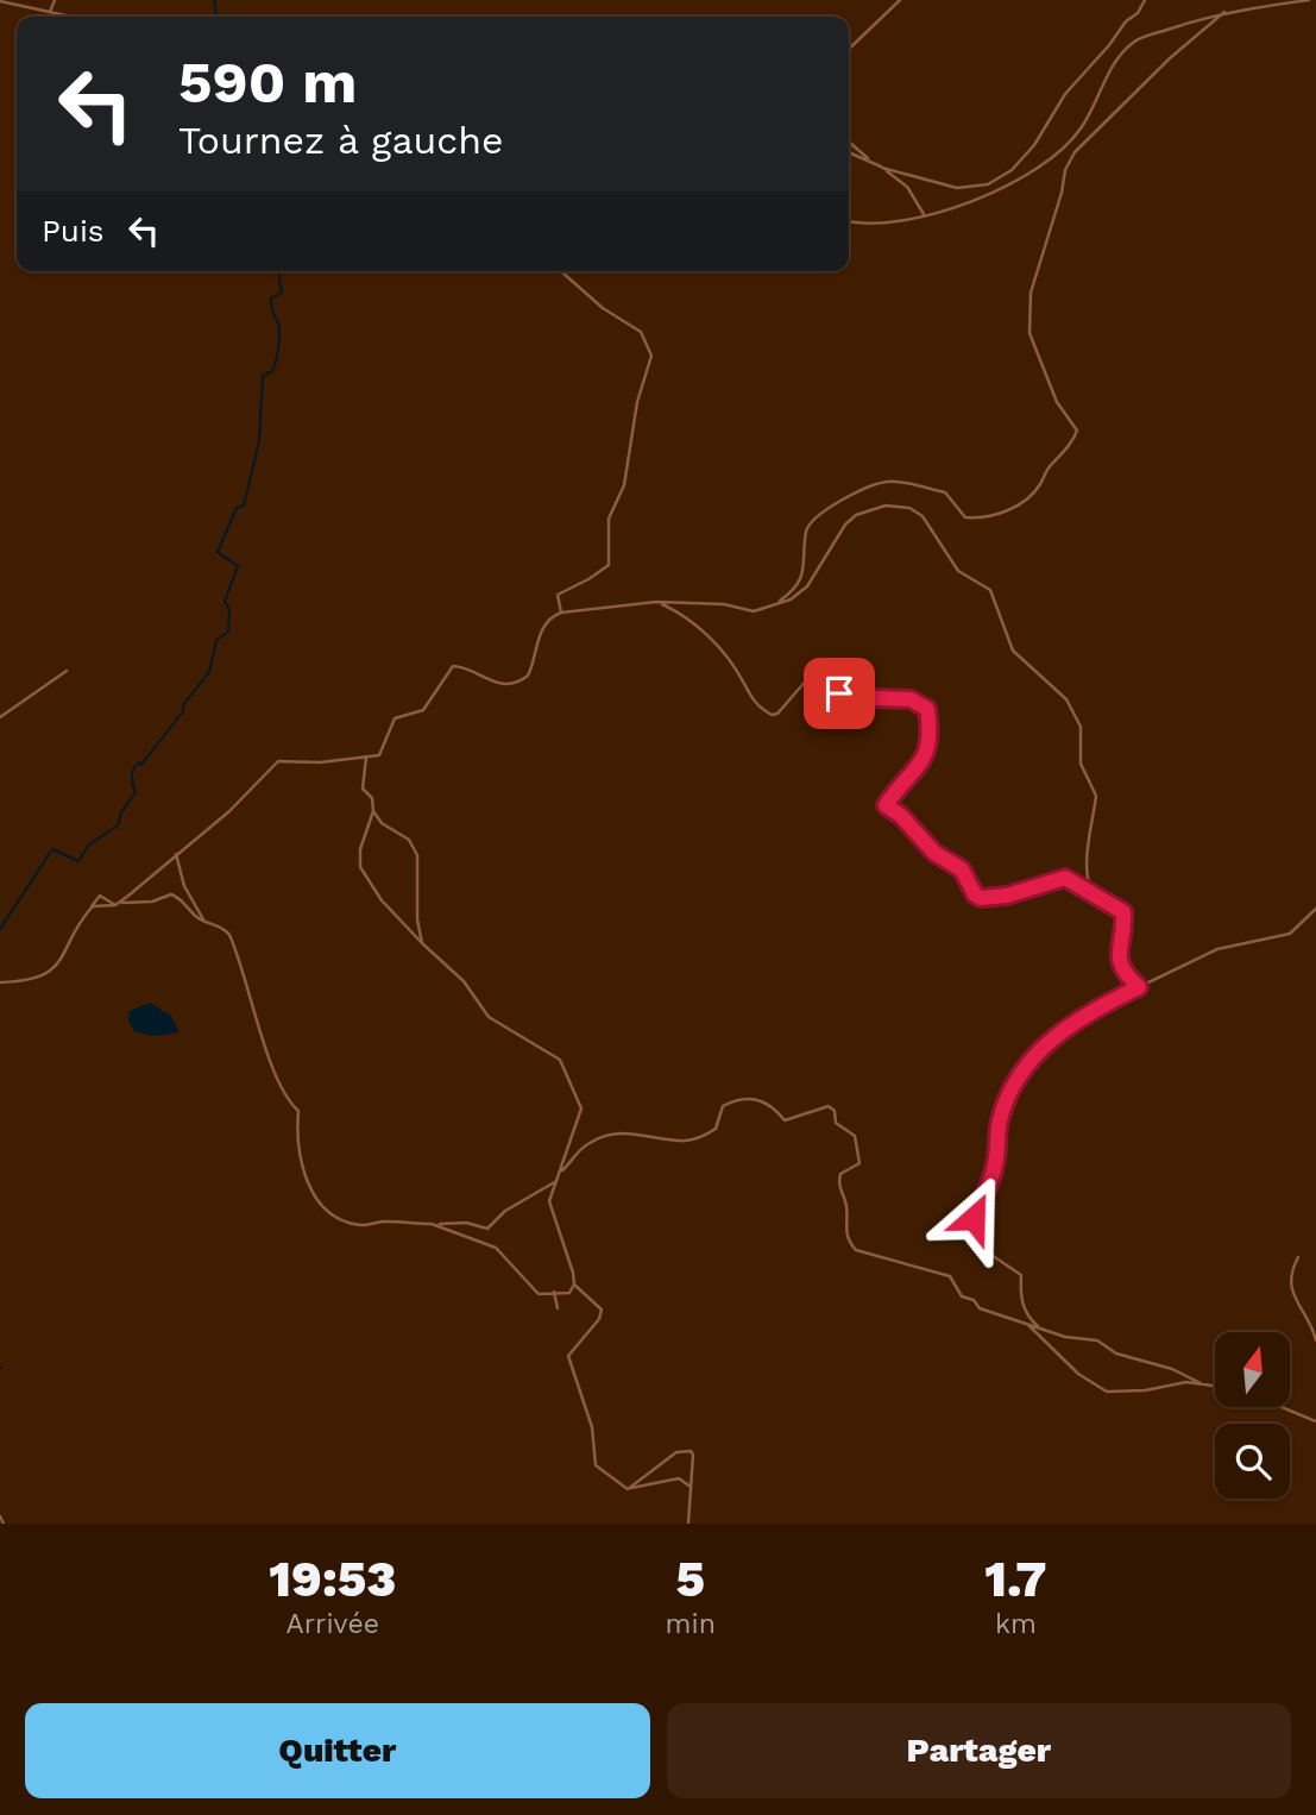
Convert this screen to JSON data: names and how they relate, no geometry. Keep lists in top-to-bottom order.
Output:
{
  "north": "top",
  "page": {
    "turn": ["590 m", "Tournez à gauche"],
    "then": "Puis",
    "eta": [
      "19:53",
      "Arrivée",
      "5",
      "min",
      "1.7",
      "km"
    ],
    "buttons": ["Quitter", "Partager"]
  }
}
